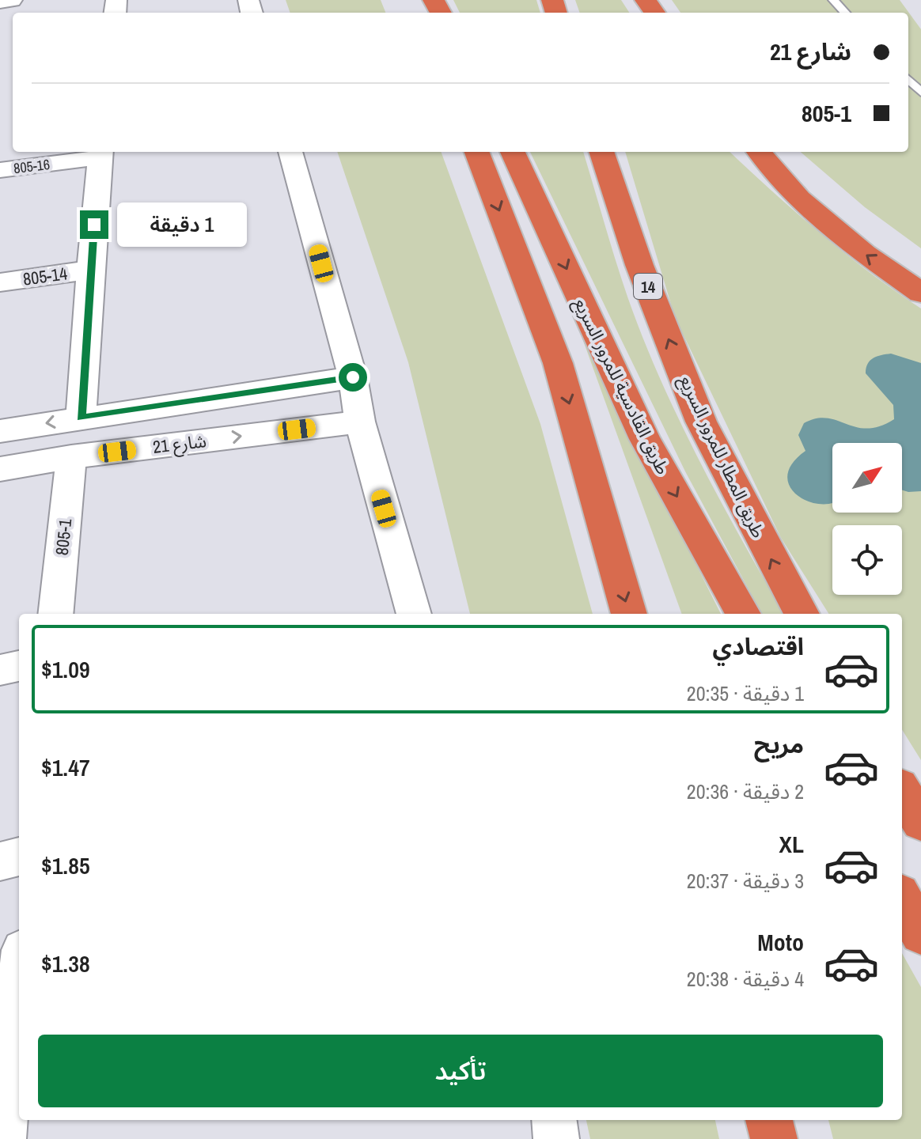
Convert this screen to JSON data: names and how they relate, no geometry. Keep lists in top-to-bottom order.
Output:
{
  "streets": {
    "highway": ["14", "طريق القادسية للمرور السريع", "طريق المطار للمرور السريع"],
    "street": [
      "805-16",
      "805-14",
      "شارع 21",
      "805-1"
    ]
  },
  "crossings": [
    ["شارع 21", "805-1"]
  ],
  "north": "top right",
  "page": {
    "banner": ["شارع 21", "805-1"],
    "bubble": "1 دقيقة",
    "list": [
      {
        "name": "اقتصادي",
        "note": "1 دقيقة · 20:35",
        "value": "$1.09"
      },
      {
        "name": "مريح",
        "note": "2 دقيقة · 20:36",
        "value": "$1.47"
      },
      {
        "name": "XL",
        "note": "3 دقيقة · 20:37",
        "value": "$1.85"
      },
      {
        "name": "Moto",
        "note": "4 دقيقة · 20:38",
        "value": "$1.38"
      }
    ],
    "buttons": "تأكيد"
  }
}
